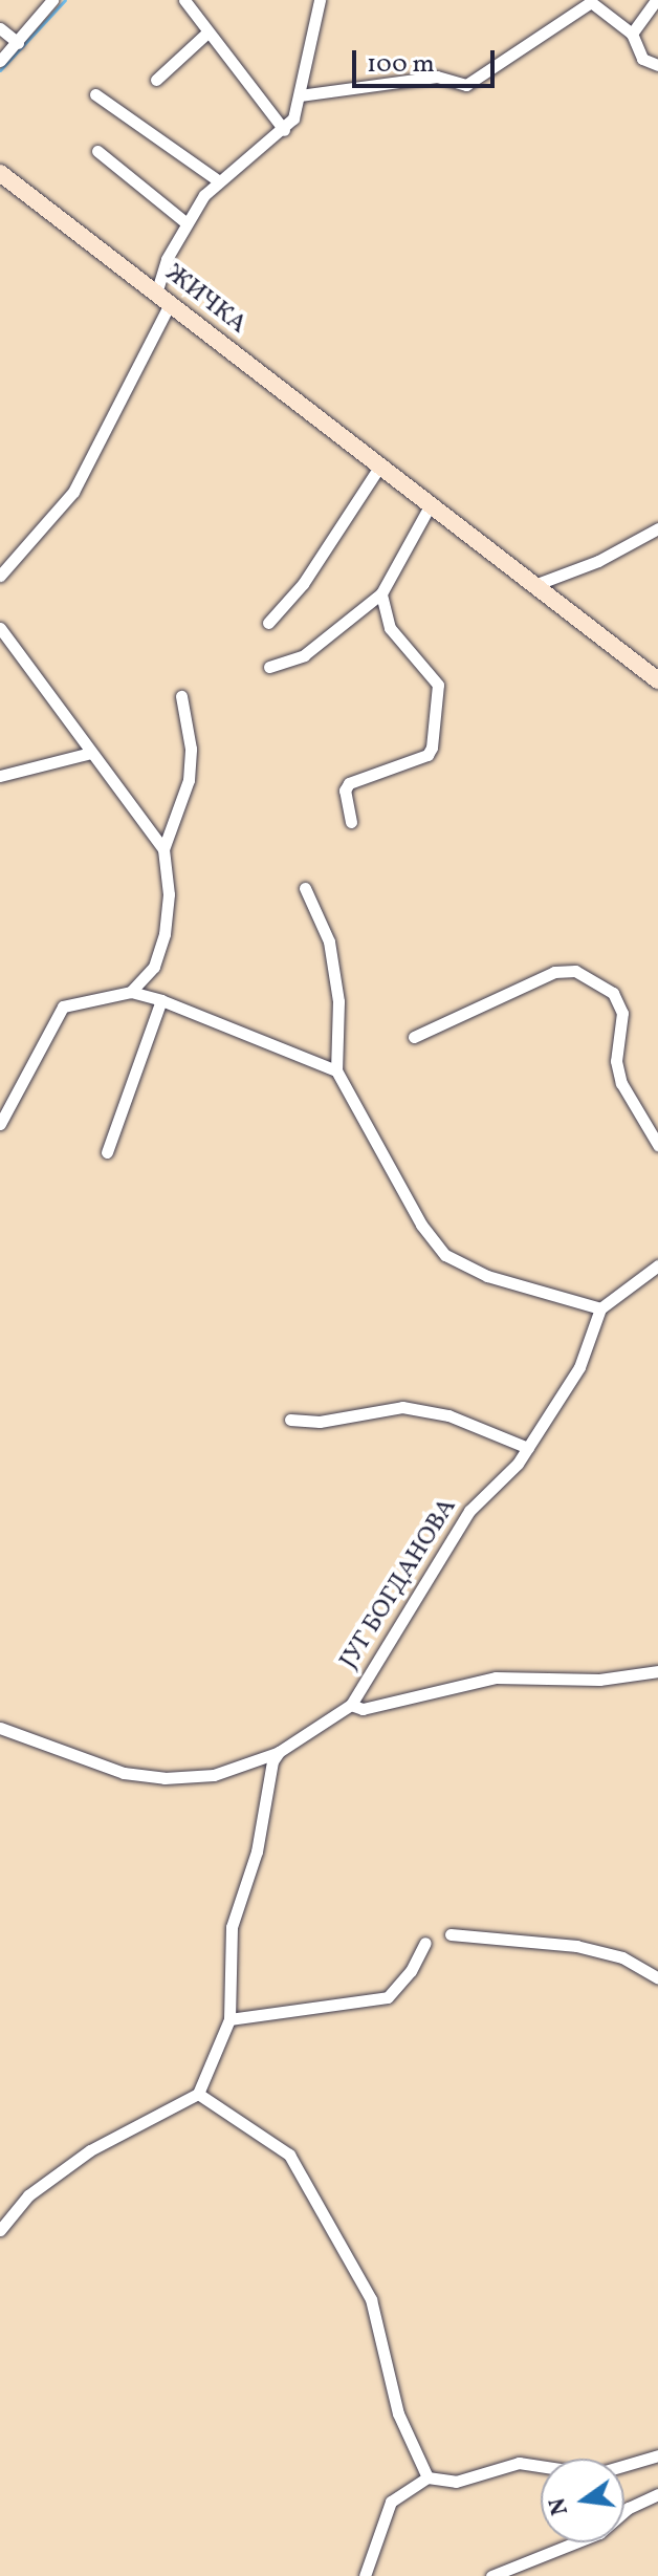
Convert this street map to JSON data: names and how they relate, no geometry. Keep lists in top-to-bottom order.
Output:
{
  "streets": {
    "main road": ["ЖИЧКА"],
    "street": ["ЈУГ БОГДАНОВА"]
  },
  "scale_bar": "100 m",
  "north": "left"
}
